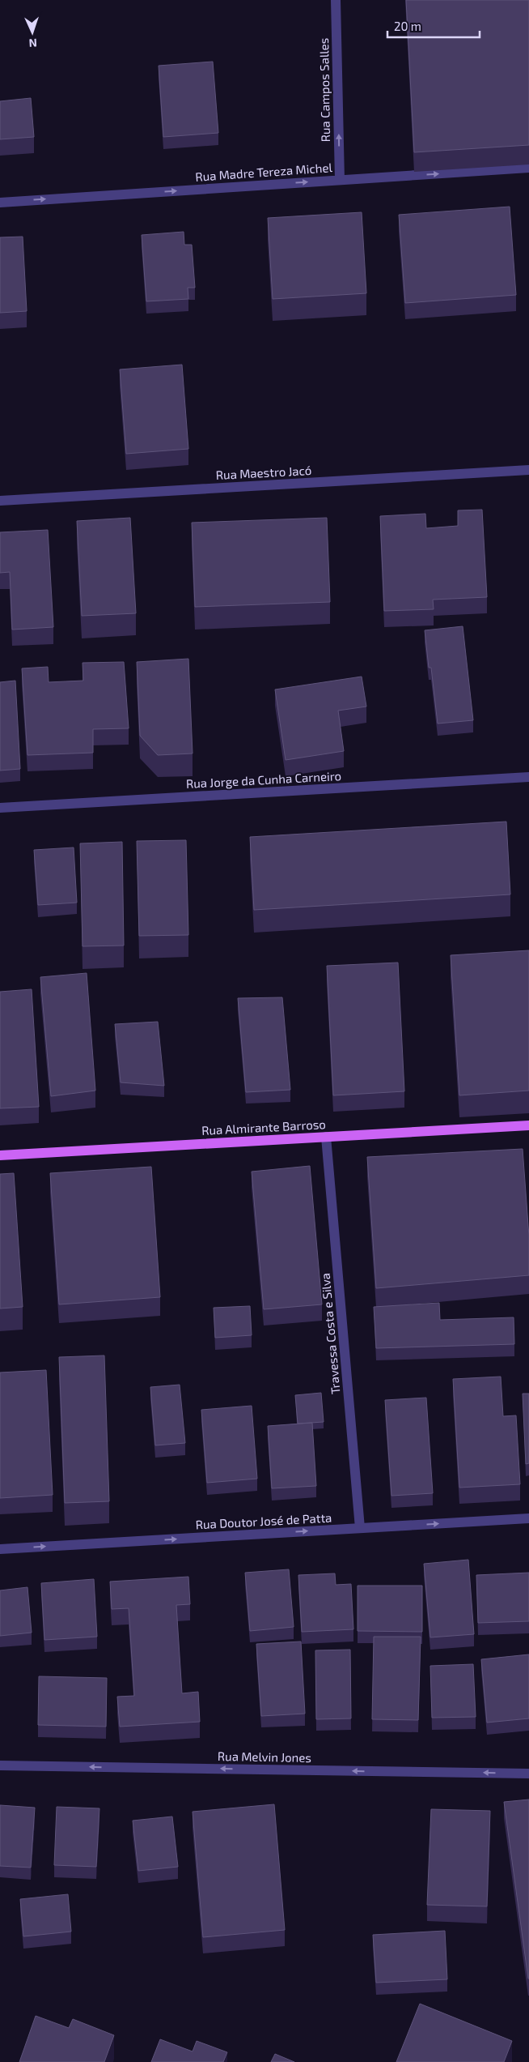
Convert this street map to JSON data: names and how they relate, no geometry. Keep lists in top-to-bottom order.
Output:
{
  "streets": {
    "main road": ["Rua Almirante Barroso"],
    "street": [
      "Rua Campos Salles",
      "Rua Madre Tereza Michel",
      "Rua Maestro Jacó",
      "Rua Jorge da Cunha Carneiro",
      "Travessa Costa e Silva",
      "Rua Doutor José de Patta",
      "Rua Melvin Jones"
    ]
  },
  "crossings": [
    ["Rua Campos Salles", "Rua Madre Tereza Michel"],
    ["Rua Almirante Barroso", "Travessa Costa e Silva"],
    ["Travessa Costa e Silva", "Rua Doutor José de Patta"]
  ],
  "one_way": [
    "Rua Campos Salles",
    "Rua Madre Tereza Michel",
    "Rua Doutor José de Patta",
    "Rua Melvin Jones"
  ],
  "scale_bar": "20 m",
  "north": "bottom"
}
